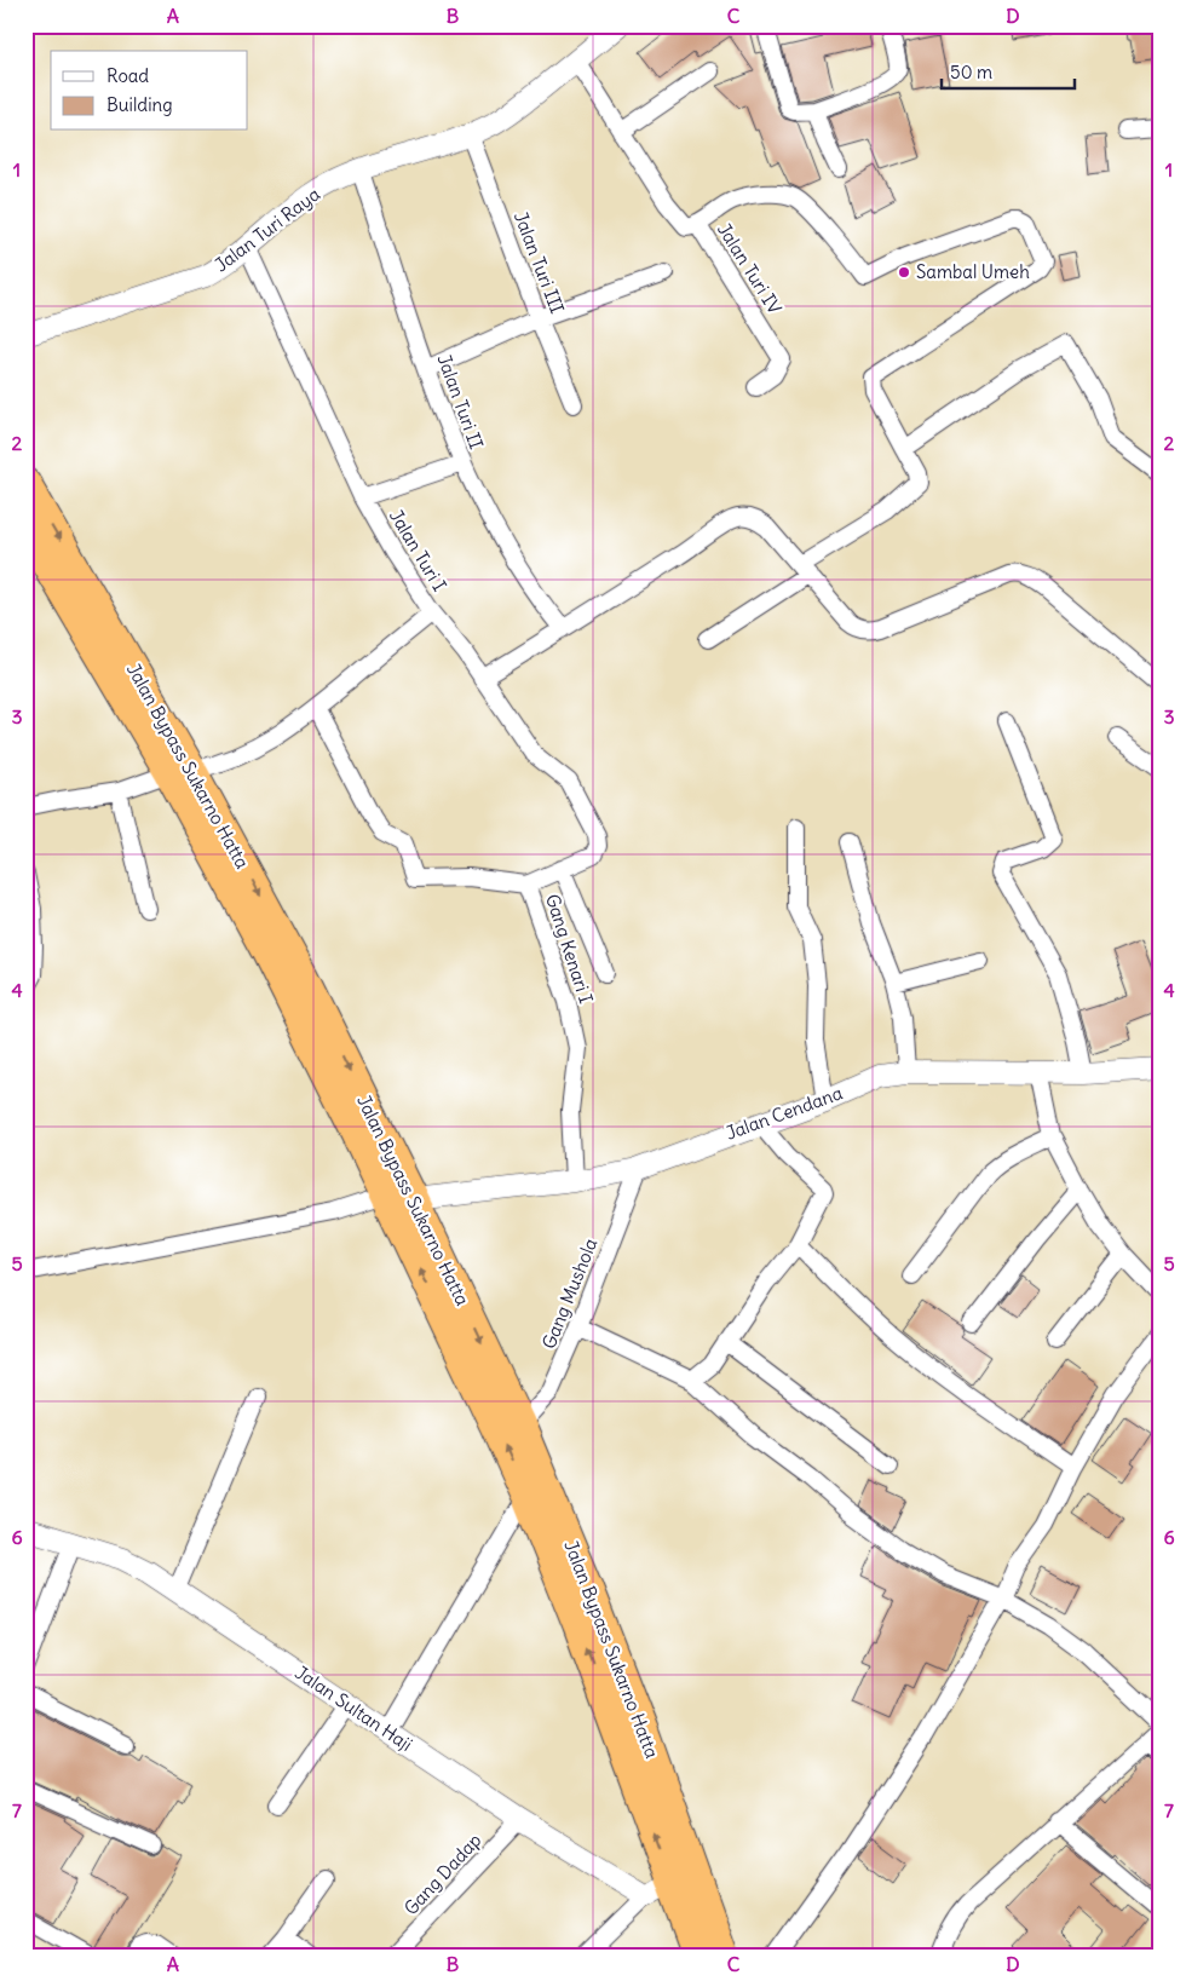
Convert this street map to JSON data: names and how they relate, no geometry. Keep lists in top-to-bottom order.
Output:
{
  "streets": {
    "highway": ["Jalan Bypass Sukarno Hatta"],
    "street": [
      "Jalan Turi Raya",
      "Jalan Turi III",
      "Jalan Turi IV",
      "Jalan Turi II",
      "Jalan Turi I",
      "Gang Kenari I",
      "Jalan Cendana",
      "Gang Mushola",
      "Jalan Sultan Haji",
      "Gang Dadap"
    ]
  },
  "crossings": [
    ["Jalan Turi Raya", "Jalan Turi III"],
    ["Jalan Turi Raya", "Jalan Turi IV"],
    ["Jalan Turi Raya", "Jalan Turi II"],
    ["Jalan Turi Raya", "Jalan Turi I"],
    ["Jalan Turi I", "Jalan Bypass Sukarno Hatta"],
    ["Jalan Turi I", "Gang Kenari I"],
    ["Jalan Bypass Sukarno Hatta", "Jalan Cendana"],
    ["Jalan Bypass Sukarno Hatta", "Gang Mushola"],
    ["Gang Kenari I", "Jalan Cendana"],
    ["Jalan Cendana", "Gang Mushola"],
    ["Jalan Sultan Haji", "Gang Dadap"]
  ],
  "places": ["Sambal Umeh"],
  "legend": ["Road", "Building"],
  "scale_bar": "50 m",
  "grid": {
    "columns": [
      "A",
      "B",
      "C",
      "D"
    ],
    "rows": [
      "1",
      "2",
      "3",
      "4",
      "5",
      "6",
      "7"
    ]
  }
}
